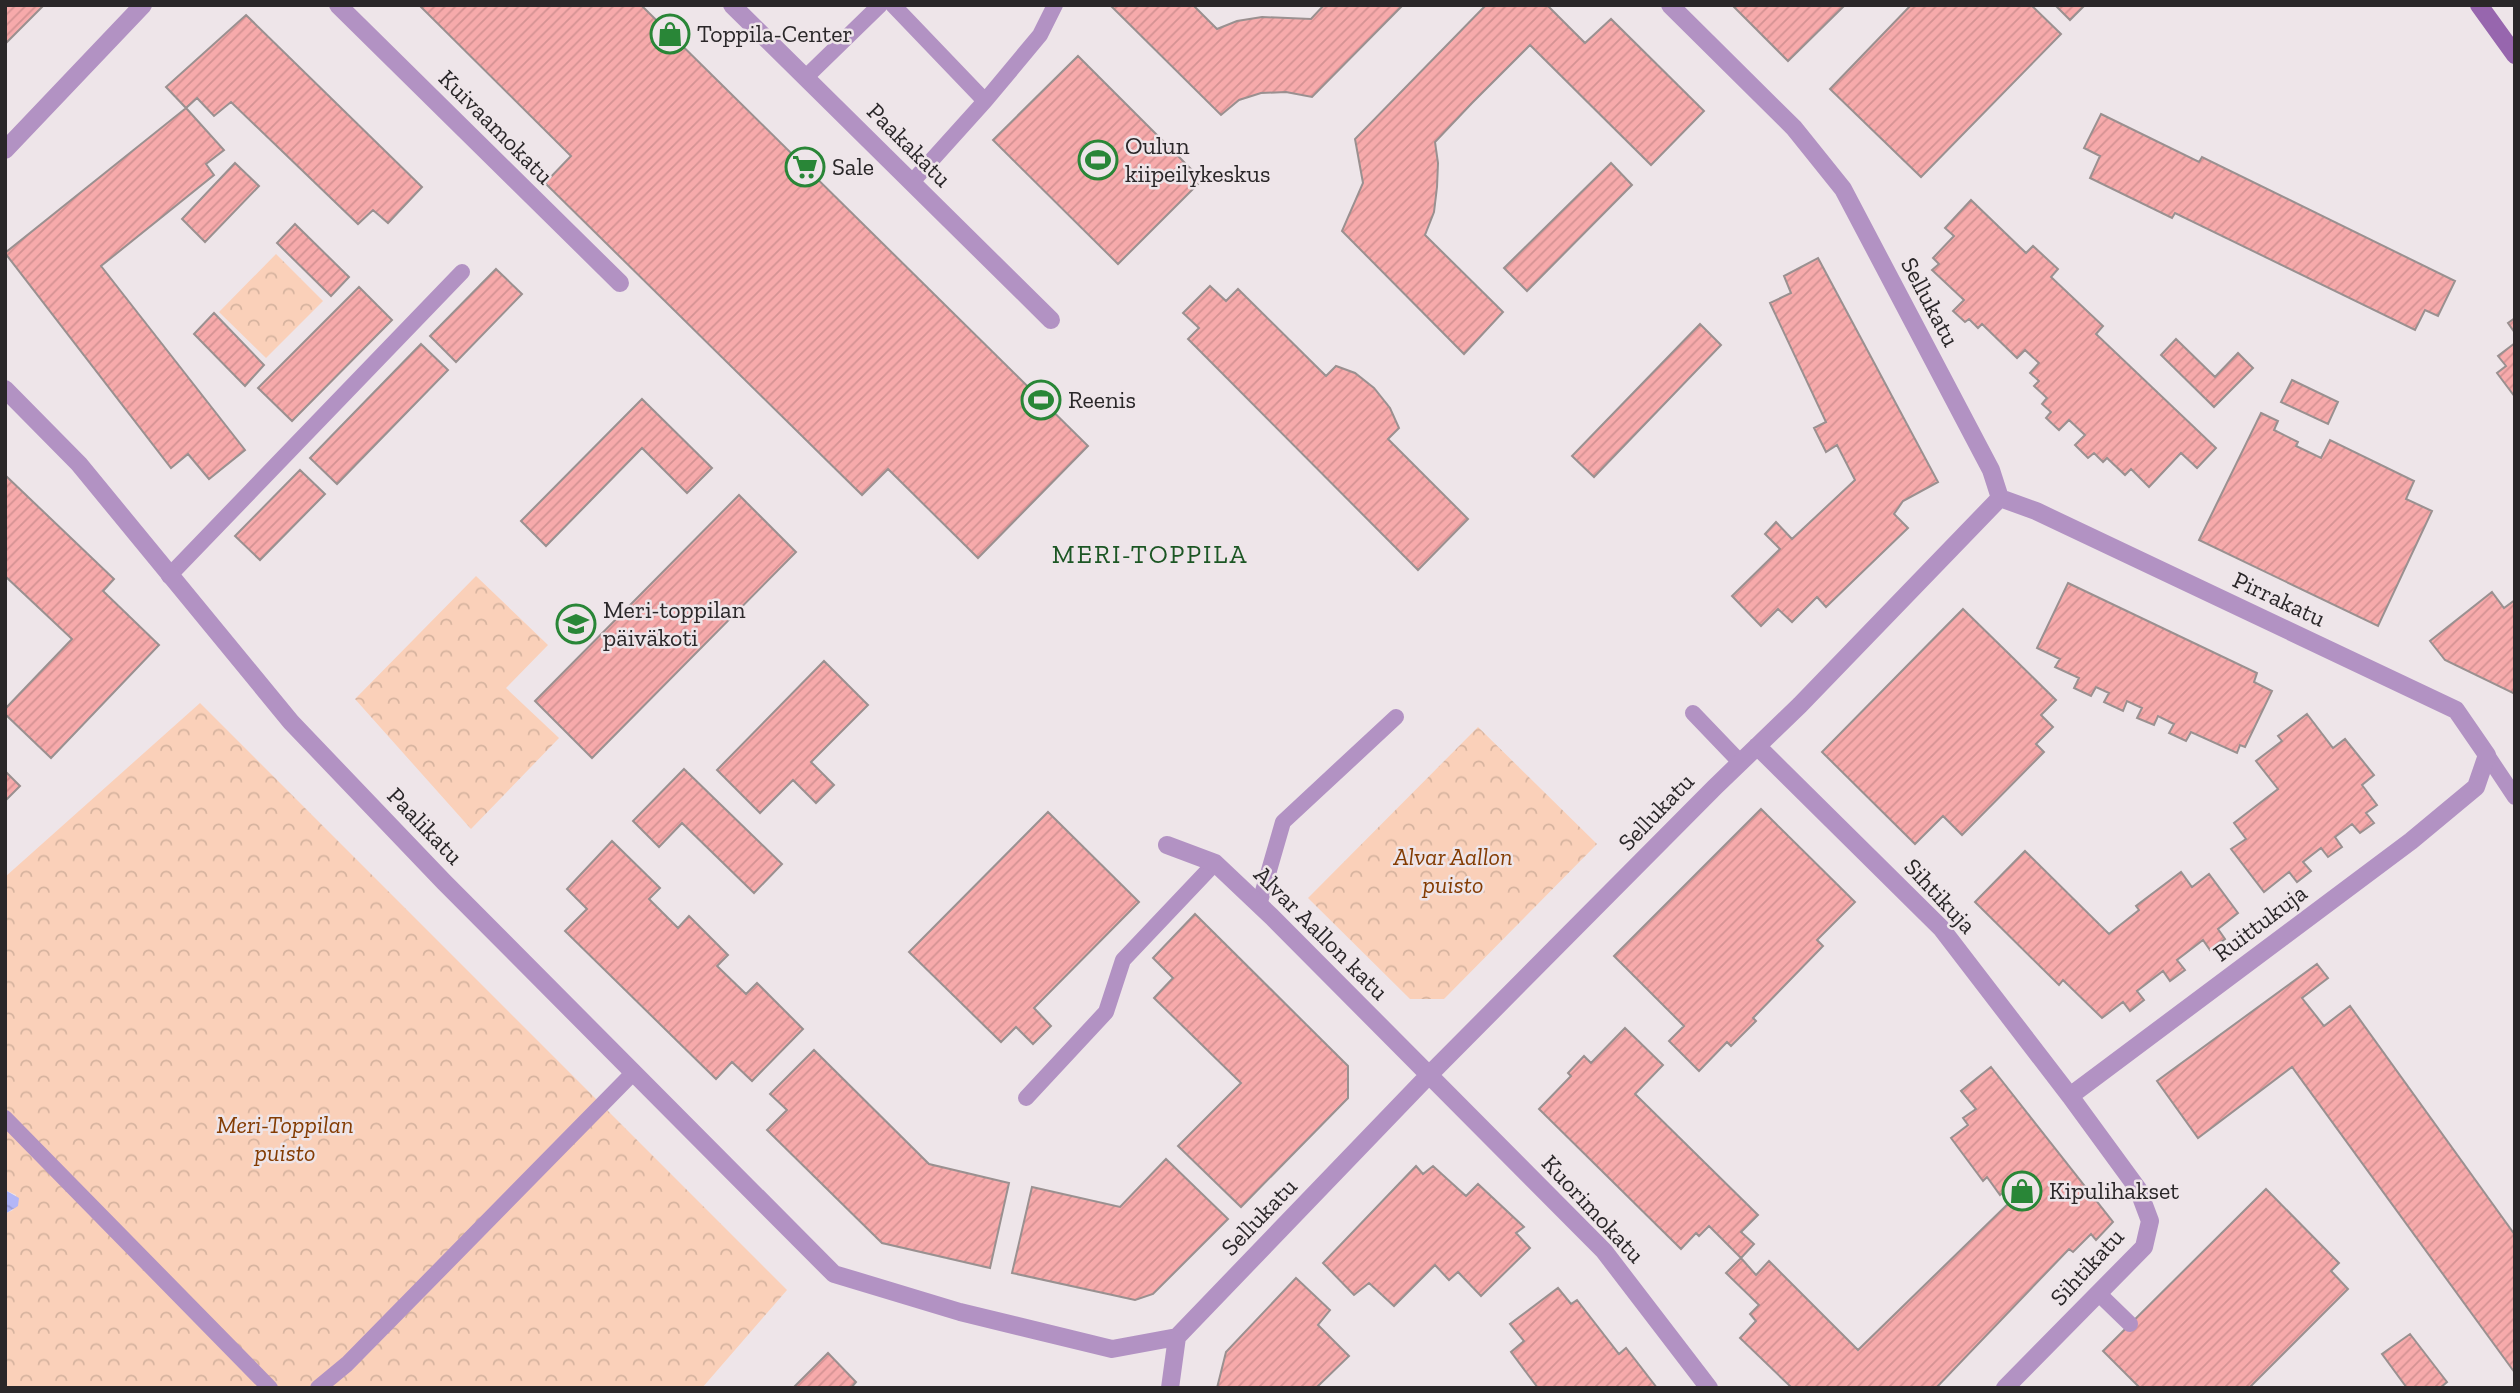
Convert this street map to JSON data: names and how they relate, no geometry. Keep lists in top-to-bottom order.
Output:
{
  "streets": {
    "street": [
      "Kuivaamokatu",
      "Paakakatu",
      "Sellukatu",
      "Pirrakatu",
      "Paalikatu",
      "Sihtikuja",
      "Ruittukuja",
      "Alvar Aallon katu",
      "Kuorimokatu",
      "Sihtikatu"
    ]
  },
  "crossings": [
    ["Sellukatu", "Pirrakatu"],
    ["Sellukatu", "Paalikatu"],
    ["Sellukatu", "Sihtikuja"],
    ["Sellukatu", "Alvar Aallon katu"],
    ["Sellukatu", "Kuorimokatu"],
    ["Pirrakatu", "Ruittukuja"],
    ["Sihtikuja", "Ruittukuja"],
    ["Sihtikuja", "Sihtikatu"],
    ["Ruittukuja", "Sihtikatu"],
    ["Alvar Aallon katu", "Kuorimokatu"]
  ],
  "districts": ["MERI-TOPPILA"],
  "parks": ["Alvar Aallon puisto", "Meri-Toppilan puisto"],
  "places": {
    "shop": ["Toppila-Center", "Kipulihakset"],
    "sports": ["Oulun kiipeilykeskus", "Reenis"],
    "supermarket": ["Sale"],
    "school or university": ["Meri-toppilan päiväkoti"]
  }
}
